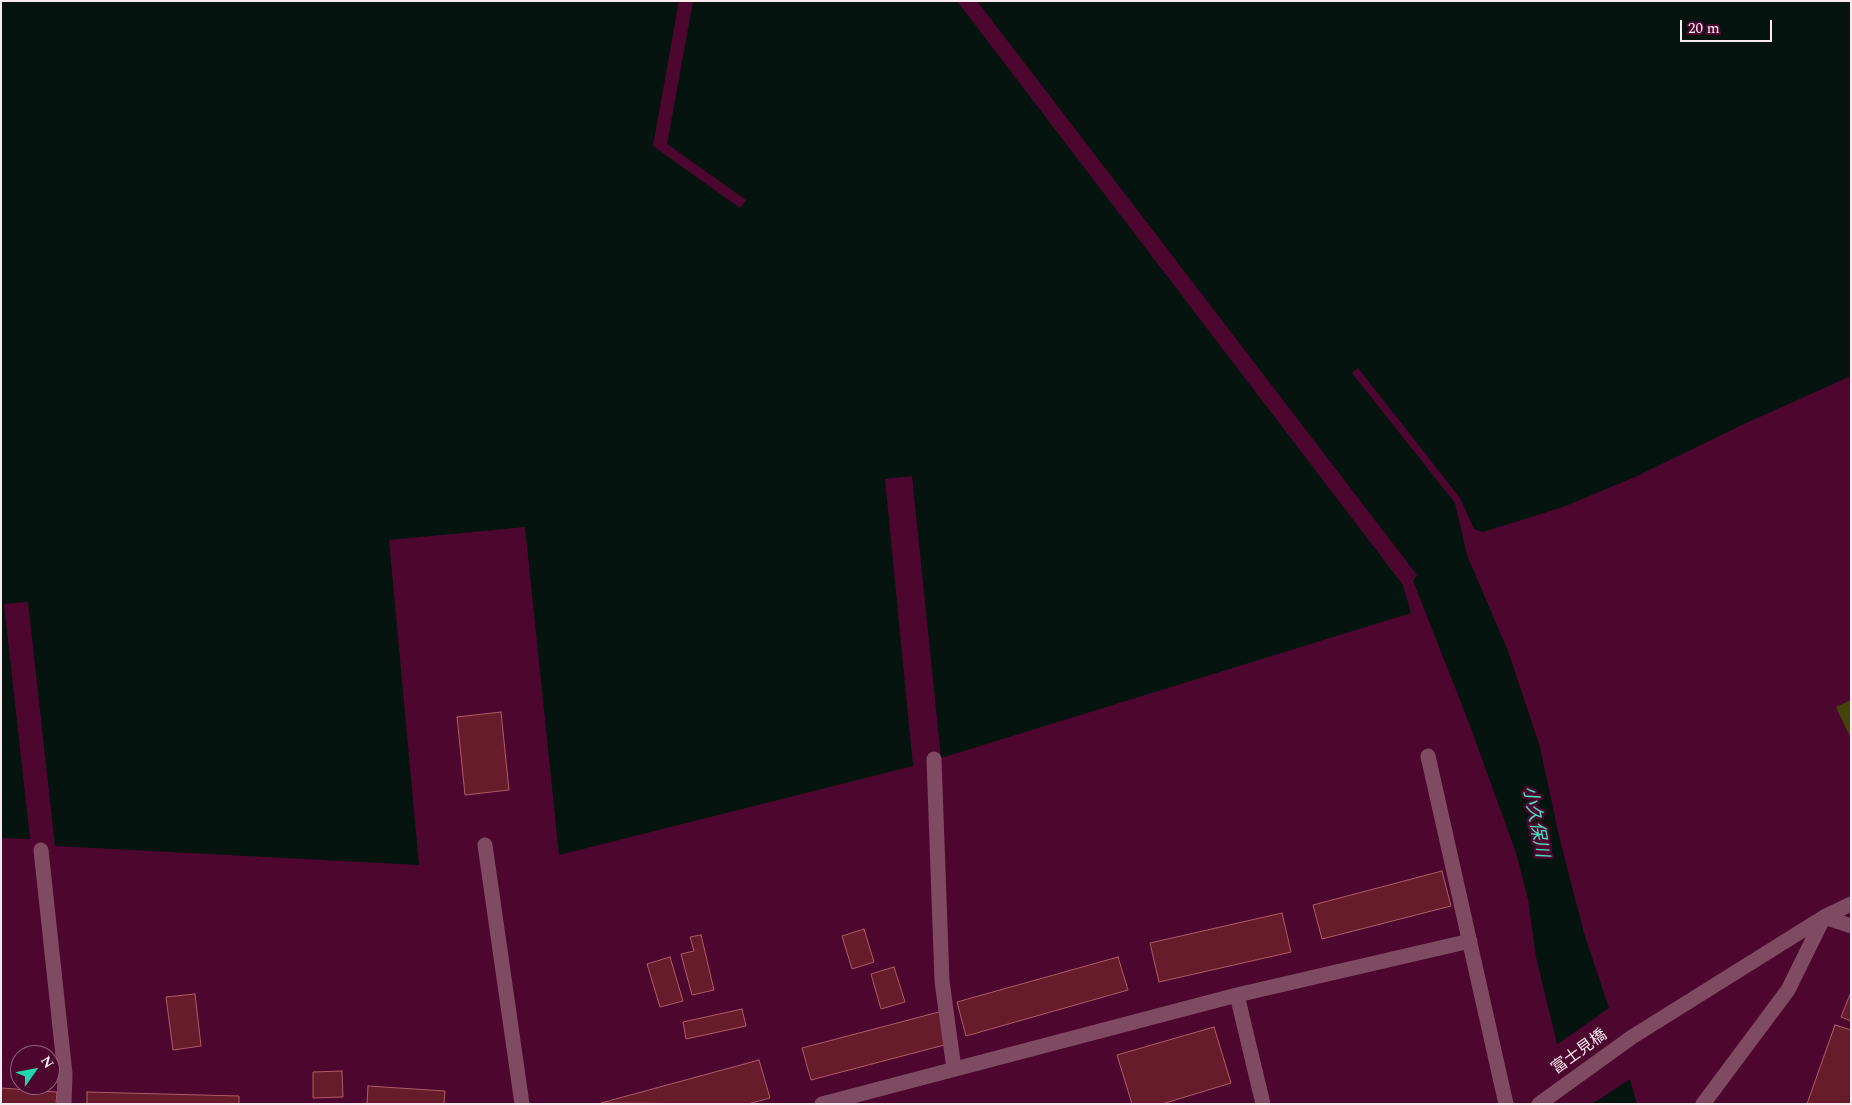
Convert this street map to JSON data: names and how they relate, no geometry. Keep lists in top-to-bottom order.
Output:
{
  "streets": {
    "street": ["富士見橋"]
  },
  "water": ["小久保川"],
  "scale_bar": "20 m",
  "north": "top right"
}
